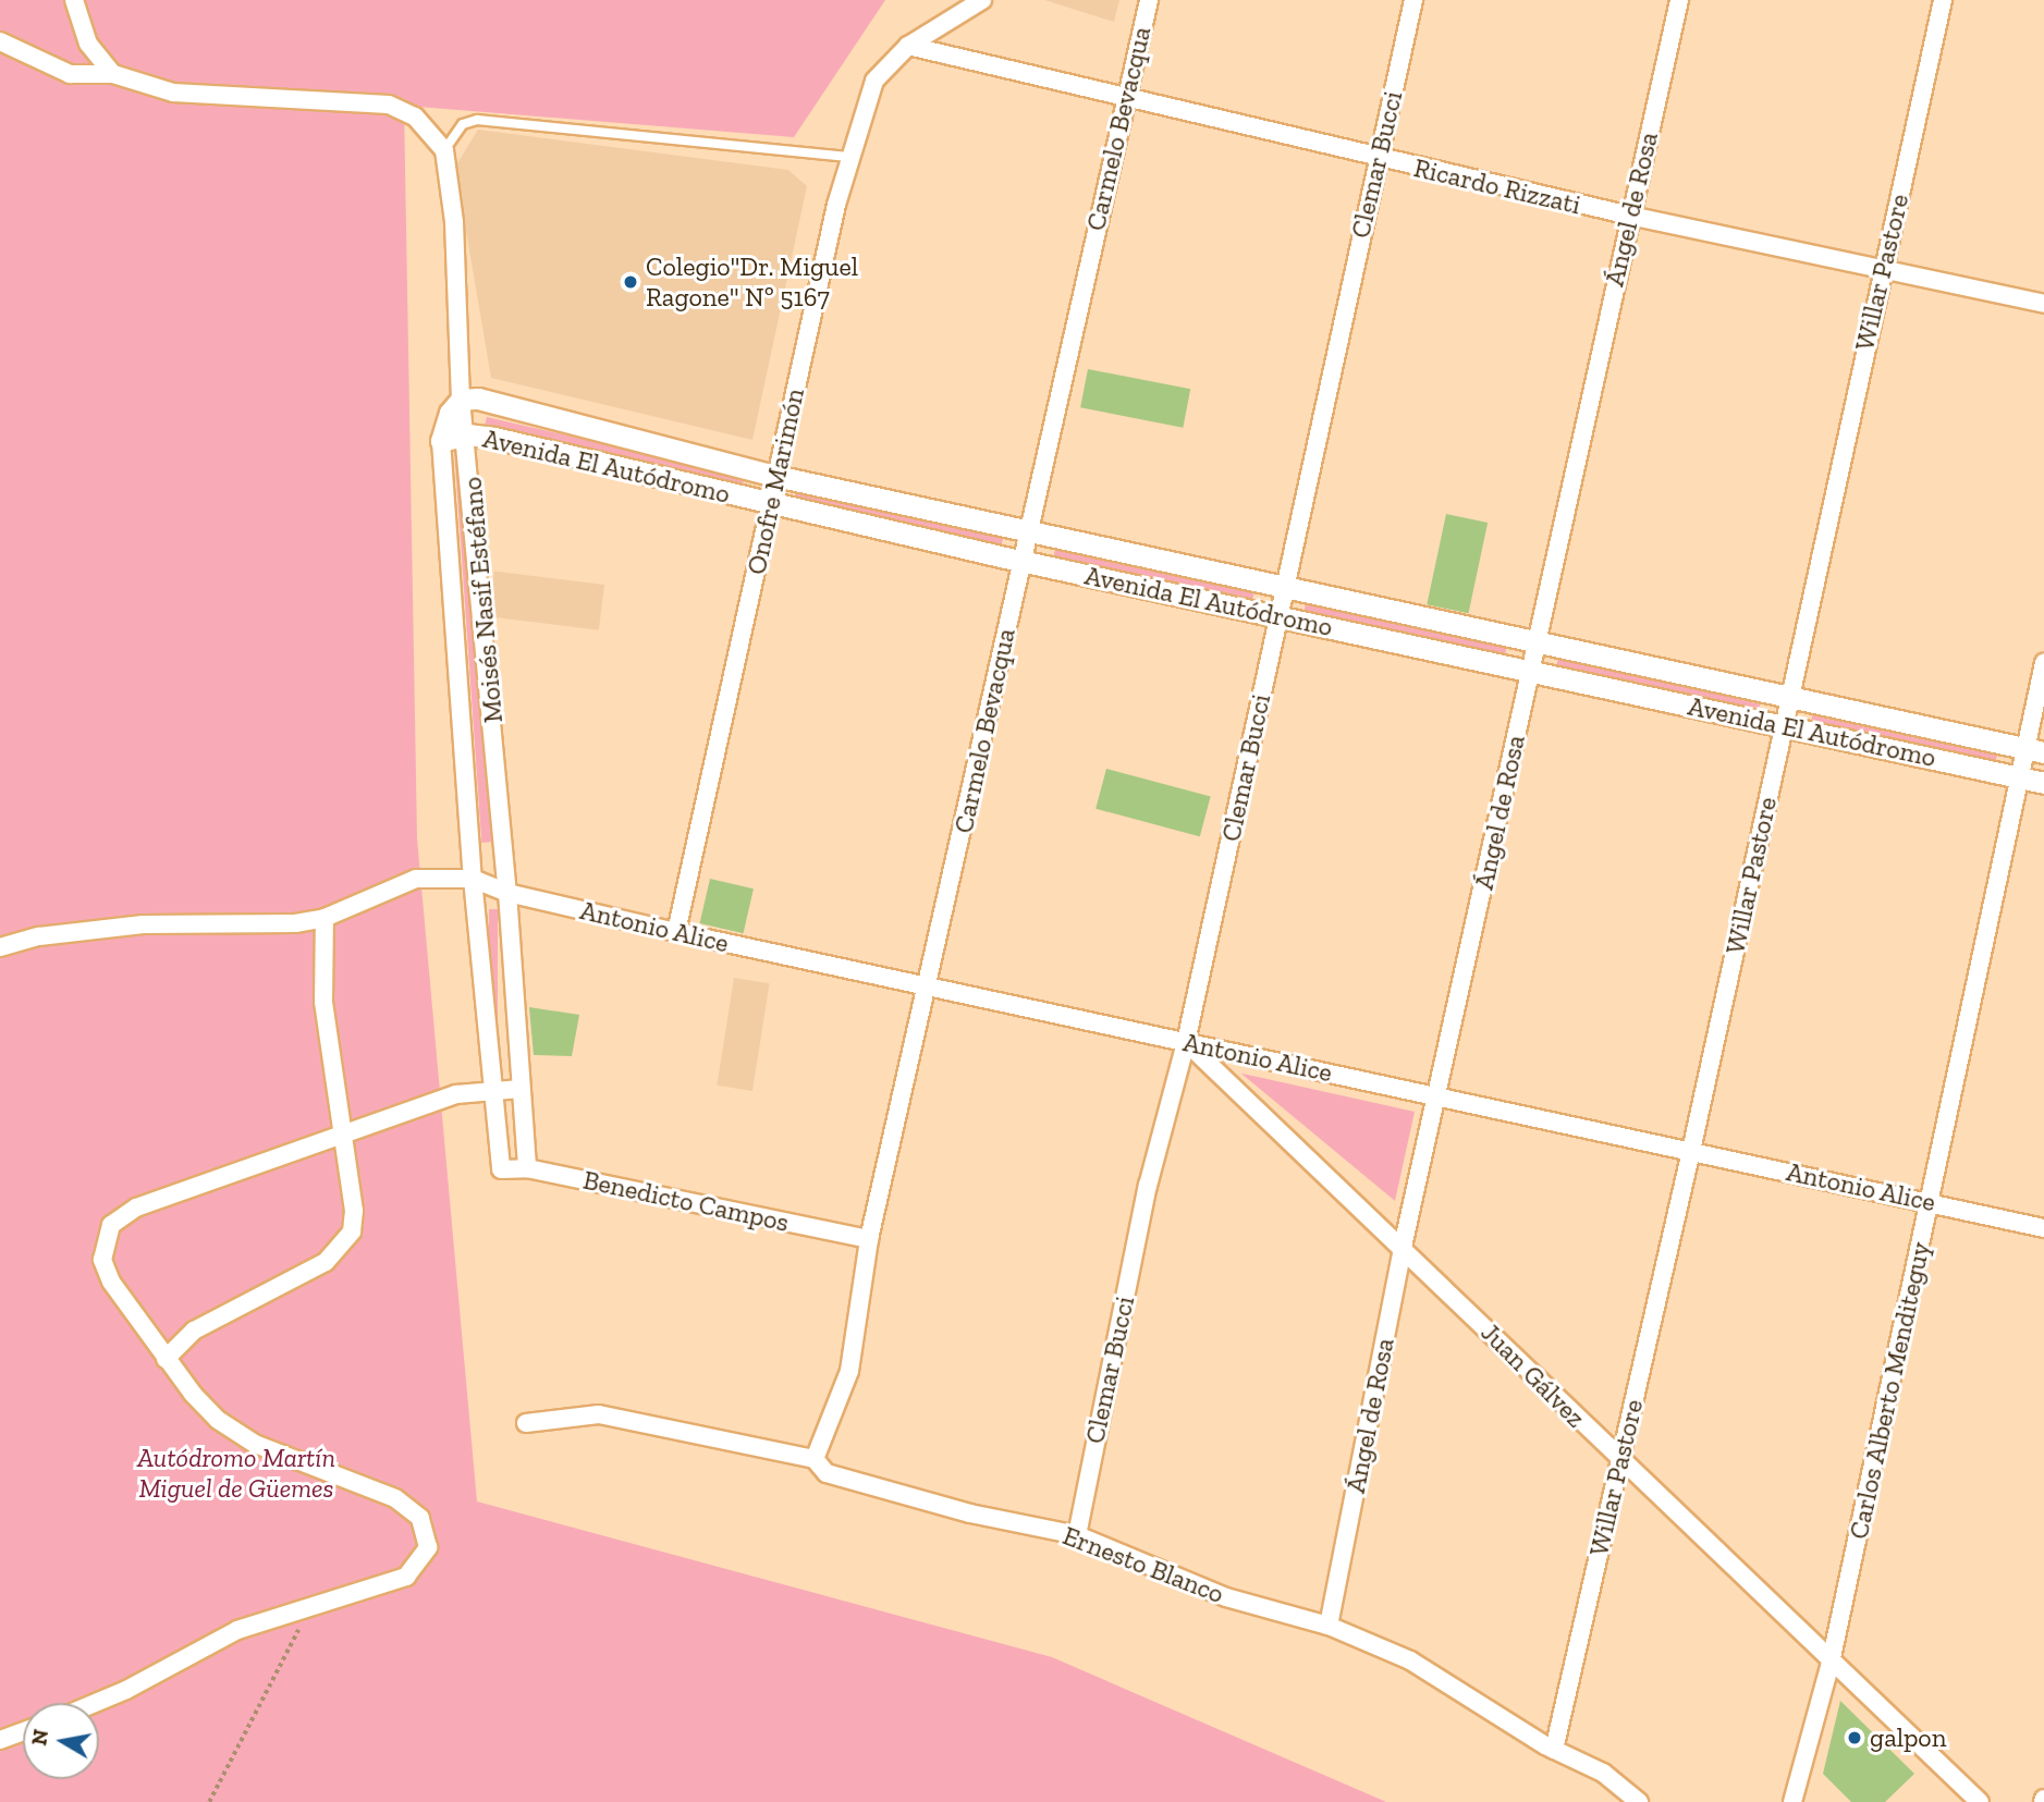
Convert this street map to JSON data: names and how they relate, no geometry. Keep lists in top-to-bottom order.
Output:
{
  "streets": {
    "street": [
      "Carmelo Bevacqua",
      "Clemar Bucci",
      "Ricardo Rizzati",
      "Ángel de Rosa",
      "Willar Pastore",
      "Avenida El Autódromo",
      "Onofre Marimón",
      "Moisés Nasif Estéfano",
      "Antonio Alice",
      "Benedicto Campos",
      "Juan Gálvez",
      "Carlos Alberto Menditeguy",
      "Ernesto Blanco"
    ]
  },
  "crossings": [
    ["Carmelo Bevacqua", "Ricardo Rizzati"],
    ["Carmelo Bevacqua", "Avenida El Autódromo"],
    ["Carmelo Bevacqua", "Antonio Alice"],
    ["Carmelo Bevacqua", "Benedicto Campos"],
    ["Carmelo Bevacqua", "Ernesto Blanco"],
    ["Clemar Bucci", "Ricardo Rizzati"],
    ["Clemar Bucci", "Avenida El Autódromo"],
    ["Clemar Bucci", "Antonio Alice"],
    ["Clemar Bucci", "Juan Gálvez"],
    ["Clemar Bucci", "Ernesto Blanco"],
    ["Ricardo Rizzati", "Ángel de Rosa"],
    ["Ricardo Rizzati", "Willar Pastore"],
    ["Ricardo Rizzati", "Onofre Marimón"],
    ["Ángel de Rosa", "Avenida El Autódromo"],
    ["Ángel de Rosa", "Antonio Alice"],
    ["Ángel de Rosa", "Juan Gálvez"],
    ["Ángel de Rosa", "Ernesto Blanco"],
    ["Willar Pastore", "Avenida El Autódromo"],
    ["Willar Pastore", "Antonio Alice"],
    ["Willar Pastore", "Juan Gálvez"],
    ["Willar Pastore", "Ernesto Blanco"],
    ["Avenida El Autódromo", "Onofre Marimón"],
    ["Avenida El Autódromo", "Moisés Nasif Estéfano"],
    ["Avenida El Autódromo", "Carlos Alberto Menditeguy"],
    ["Onofre Marimón", "Antonio Alice"],
    ["Moisés Nasif Estéfano", "Antonio Alice"],
    ["Moisés Nasif Estéfano", "Benedicto Campos"],
    ["Antonio Alice", "Juan Gálvez"],
    ["Antonio Alice", "Carlos Alberto Menditeguy"],
    ["Juan Gálvez", "Carlos Alberto Menditeguy"]
  ],
  "parks": ["Autódromo Martín Miguel de Güemes"],
  "places": ["Colegio\"Dr. Miguel Ragone\" Nº 5167", "galpon"],
  "north": "left"
}
